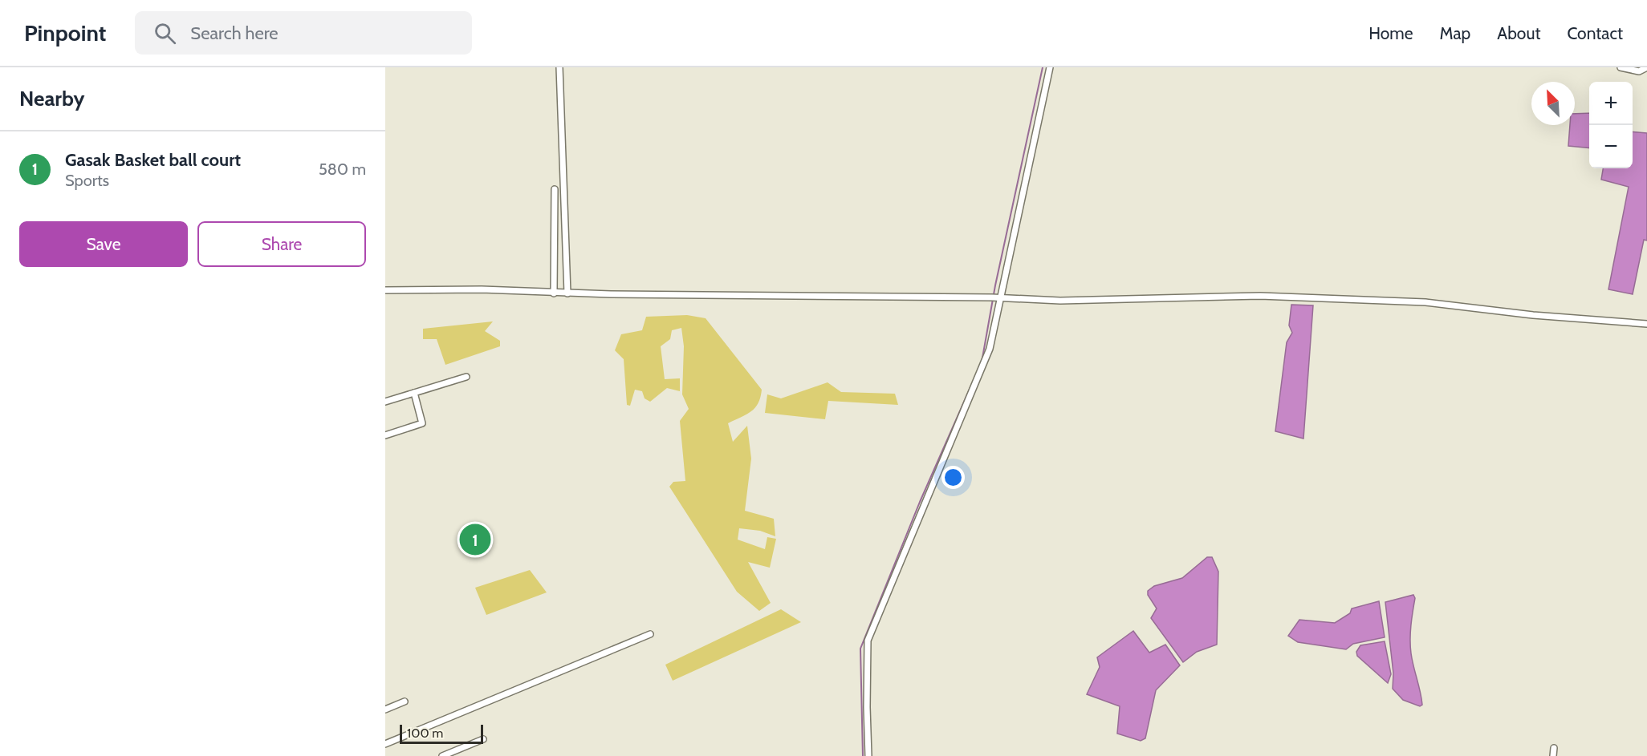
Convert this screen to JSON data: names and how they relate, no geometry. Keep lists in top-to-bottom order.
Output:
{
  "scale_bar": "100 m",
  "north": "top left",
  "page": {
    "header": "Pinpoint",
    "search": "Search here",
    "nav": [
      "Home",
      "Map",
      "About",
      "Contact"
    ],
    "heading": "Nearby",
    "map_buttons": ["+", "−"],
    "list": [
      {
        "mark": "1",
        "name": "Gasak Basket ball court",
        "note": "Sports",
        "value": "580 m"
      }
    ],
    "buttons": ["Save", "Share"],
    "pins": "1",
    "scale": "100 m"
  }
}
